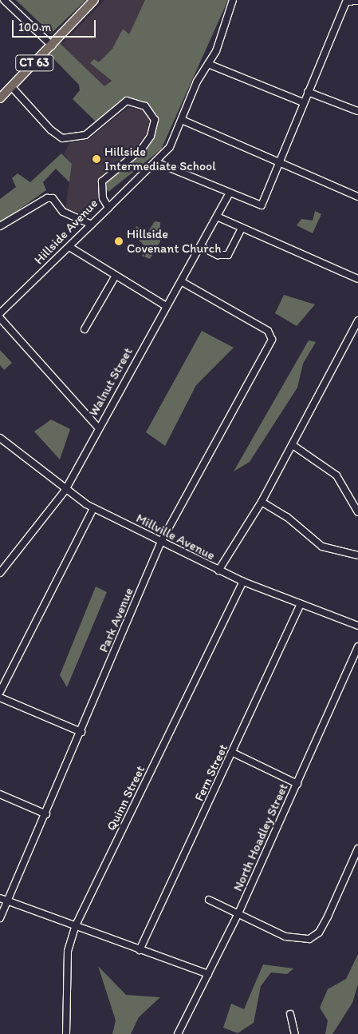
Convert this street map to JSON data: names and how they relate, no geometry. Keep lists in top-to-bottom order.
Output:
{
  "streets": {
    "main road": ["CT 63"],
    "street": [
      "Hillside Avenue",
      "Walnut Street",
      "Millville Avenue",
      "Park Avenue",
      "Fern Street",
      "Quinn Street",
      "North Hoadley Street"
    ]
  },
  "crossings": [
    ["CT 63", "Hillside Avenue"],
    ["Walnut Street", "Millville Avenue"],
    ["Walnut Street", "Park Avenue"],
    ["Millville Avenue", "Park Avenue"],
    ["Millville Avenue", "Fern Street"],
    ["Millville Avenue", "Quinn Street"]
  ],
  "places": ["Hillside Intermediate School", "Hillside Covenant Church"],
  "scale_bar": "100 m"
}
